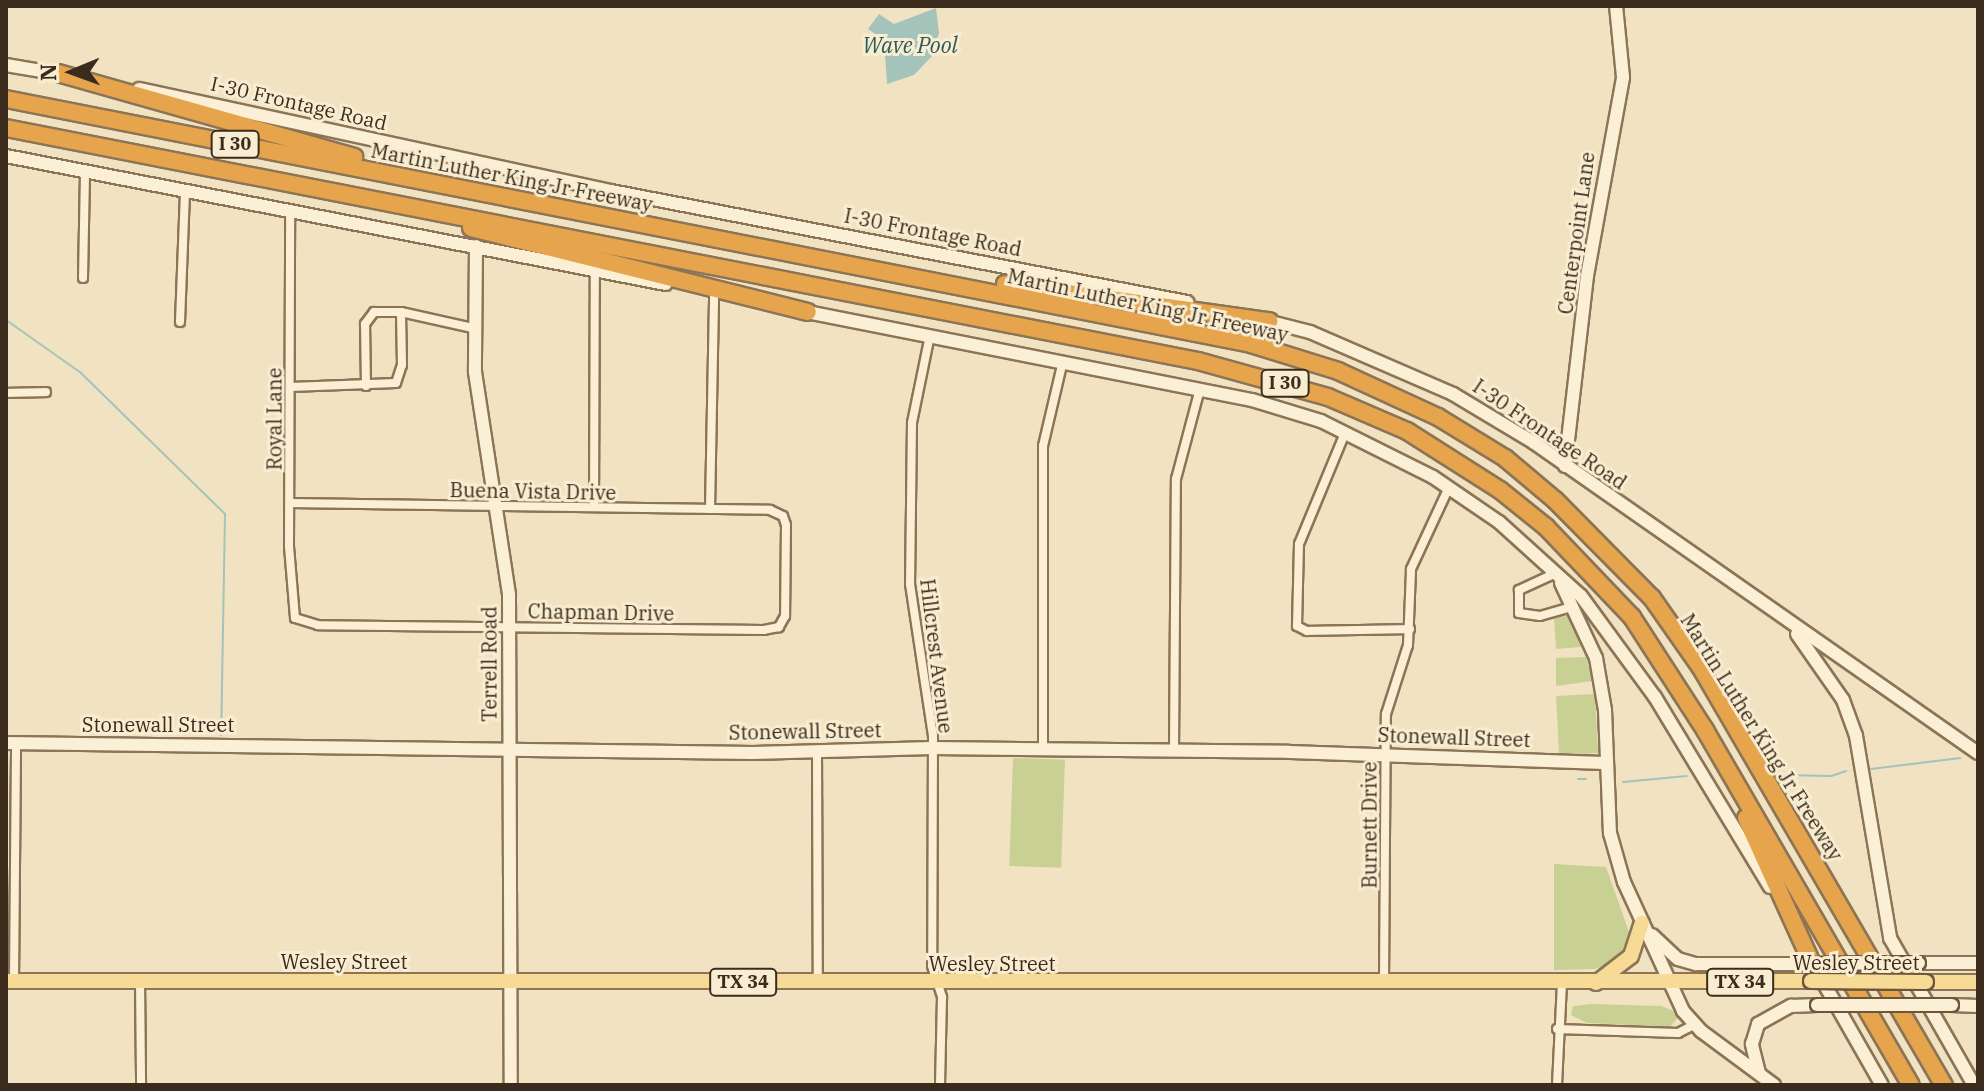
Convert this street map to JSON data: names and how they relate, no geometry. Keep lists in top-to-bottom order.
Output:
{
  "streets": {
    "highway": ["I 30", "Martin Luther King Jr Freeway"],
    "main road": [
      "I-30 Frontage Road",
      "Centerpoint Lane",
      "Terrell Road",
      "Stonewall Street",
      "Wesley Street",
      "TX 34"
    ],
    "street": [
      "Royal Lane",
      "Buena Vista Drive",
      "Chapman Drive",
      "Hillcrest Avenue",
      "Burnett Drive"
    ]
  },
  "crossings": [
    ["I-30 Frontage Road", "Centerpoint Lane"],
    ["Royal Lane", "Buena Vista Drive"],
    ["Royal Lane", "Chapman Drive"],
    ["Buena Vista Drive", "Chapman Drive"],
    ["Buena Vista Drive", "Terrell Road"],
    ["Chapman Drive", "Terrell Road"],
    ["Hillcrest Avenue", "Stonewall Street"],
    ["Hillcrest Avenue", "Wesley Street"],
    ["Terrell Road", "Stonewall Street"],
    ["Terrell Road", "Wesley Street"],
    ["Stonewall Street", "Burnett Drive"],
    ["Burnett Drive", "Wesley Street"]
  ],
  "water": ["Wave Pool"],
  "north": "left"
}
